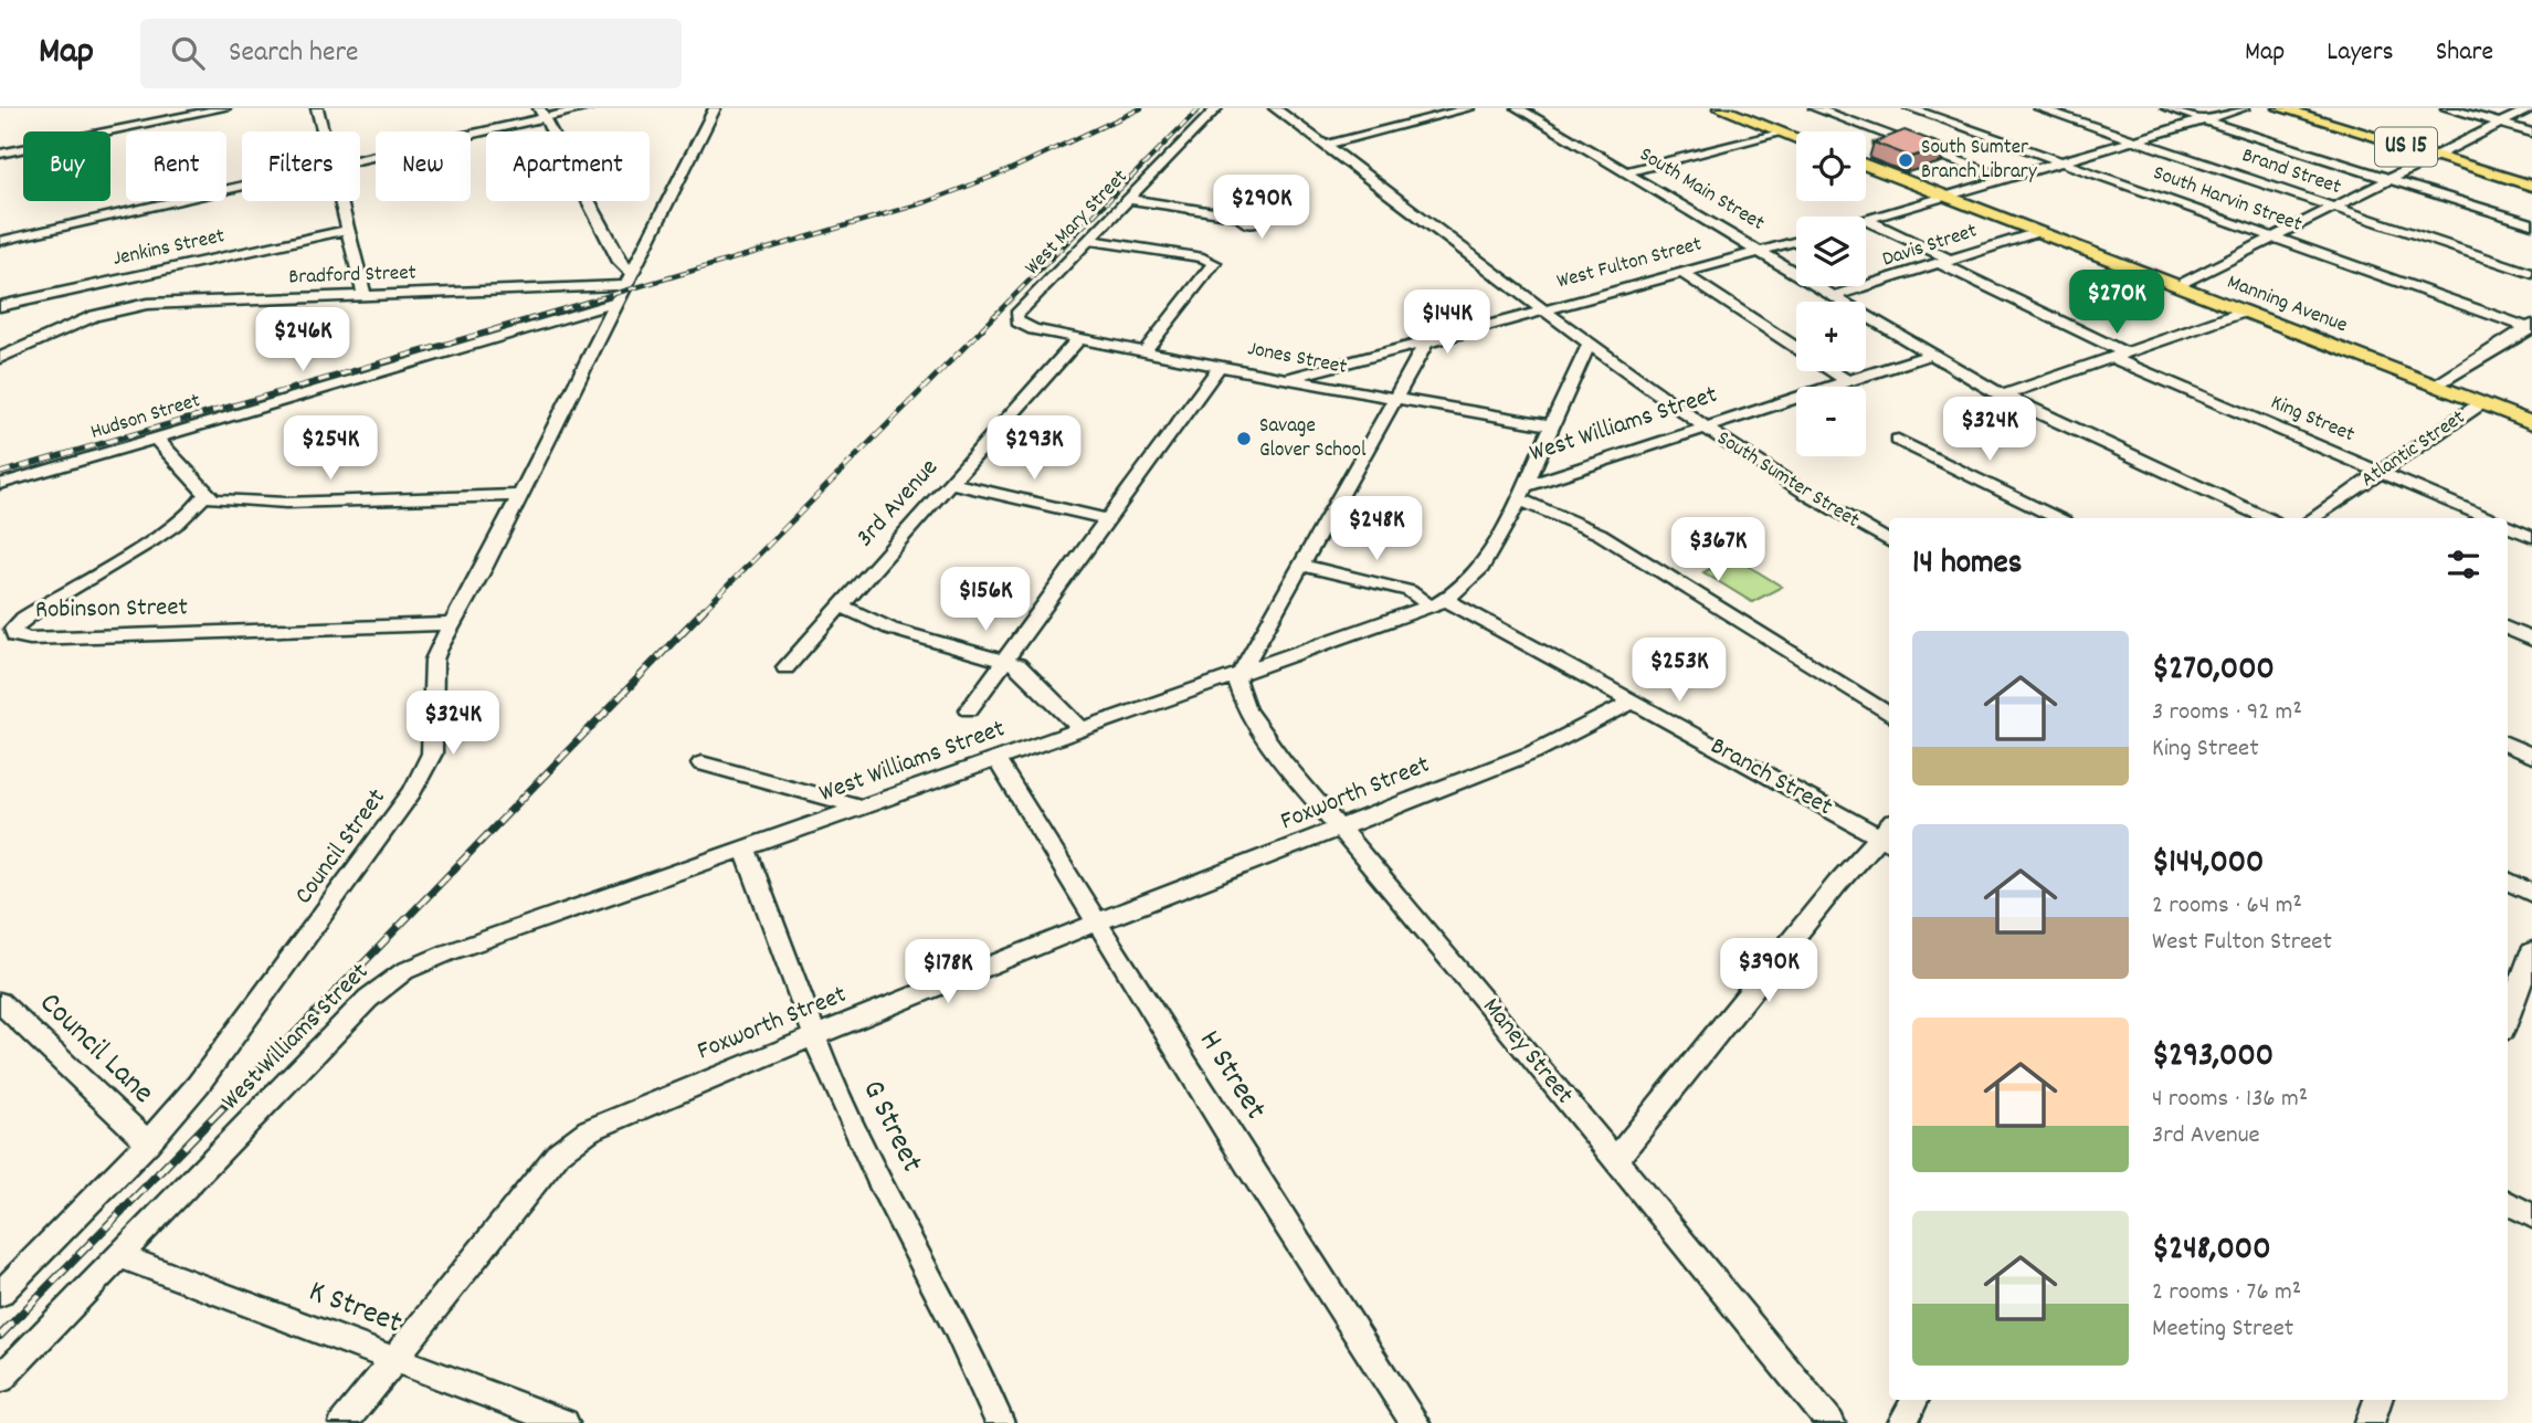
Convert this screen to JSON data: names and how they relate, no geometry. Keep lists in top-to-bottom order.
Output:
{
  "streets": {
    "main road": ["US 15", "Manning Avenue"],
    "street": [
      "Brand Street",
      "South Main Street",
      "South Harvin Street",
      "West Mary Street",
      "Davis Street",
      "Jenkins Street",
      "West Fulton Street",
      "Bradford Street",
      "Jones Street",
      "Hudson Street",
      "King Street",
      "West Williams Street",
      "Atlantic Street",
      "South Sumter Street",
      "3rd Avenue",
      "Robinson Street",
      "Branch Street",
      "Foxworth Street",
      "Council Street",
      "Council Lane",
      "Maney Street",
      "H Street",
      "G Street",
      "K Street"
    ]
  },
  "crossings": [
    ["South Main Street", "Davis Street"],
    ["South Main Street", "West Fulton Street"],
    ["South Main Street", "West Williams Street"],
    ["West Mary Street", "Jones Street"],
    ["West Mary Street", "3rd Avenue"],
    ["Davis Street", "Manning Avenue"],
    ["Davis Street", "King Street"],
    ["West Fulton Street", "Jones Street"],
    ["West Fulton Street", "South Sumter Street"],
    ["Bradford Street", "Council Street"],
    ["Manning Avenue", "Atlantic Street"],
    ["Jones Street", "3rd Avenue"],
    ["Hudson Street", "Council Street"],
    ["King Street", "Atlantic Street"],
    ["West Williams Street", "South Sumter Street"],
    ["West Williams Street", "Branch Street"],
    ["West Williams Street", "Maney Street"],
    ["West Williams Street", "H Street"],
    ["West Williams Street", "G Street"],
    ["West Williams Street", "K Street"],
    ["Robinson Street", "Council Street"],
    ["Branch Street", "Foxworth Street"],
    ["Foxworth Street", "Maney Street"],
    ["Foxworth Street", "H Street"],
    ["Foxworth Street", "G Street"],
    ["Foxworth Street", "K Street"],
    ["Council Street", "Council Lane"]
  ],
  "places": ["South Sumter Branch Library", "Savage Glover School"],
  "page": {
    "header": "Map",
    "search": "Search here",
    "nav": ["Map", "Layers", "Share"],
    "map_buttons": ["+", "−"],
    "chip": [
      "Buy",
      "Rent",
      "Filters",
      "New",
      "Apartment"
    ],
    "price": [
      "$290K",
      "$270K",
      "$144K",
      "$246K",
      "$324K",
      "$254K",
      "$293K",
      "$248K",
      "$367K",
      "$156K",
      "$253K",
      "$324K",
      "$390K",
      "$178K"
    ],
    "heading": "14 homes",
    "list": [
      {
        "name": "$270,000",
        "note": "3 rooms · 92 m² · King Street"
      },
      {
        "name": "$144,000",
        "note": "2 rooms · 64 m² · West Fulton Street"
      },
      {
        "name": "$293,000",
        "note": "4 rooms · 136 m² · 3rd Avenue"
      },
      {
        "name": "$248,000",
        "note": "2 rooms · 76 m² · Meeting Street"
      }
    ]
  }
}
